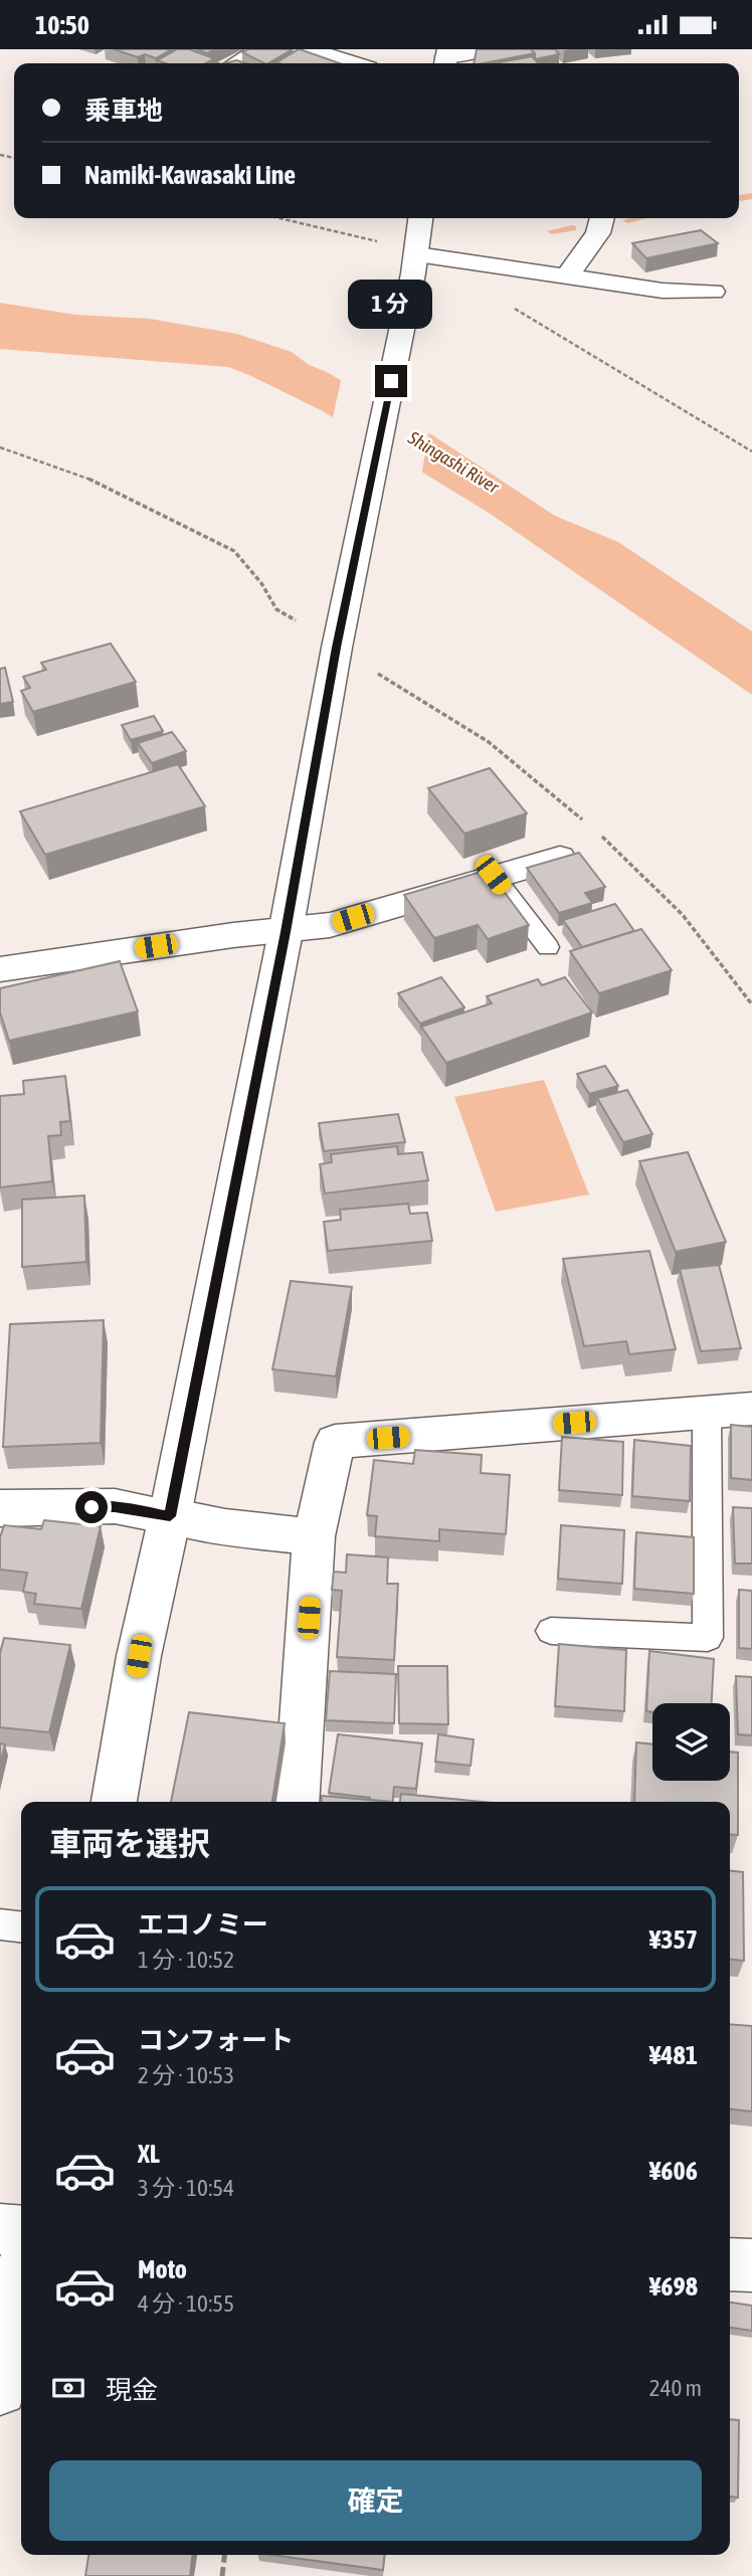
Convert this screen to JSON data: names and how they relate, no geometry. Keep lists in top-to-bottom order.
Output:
{
  "water": ["Shingashi River"],
  "page": {
    "status": "10:50",
    "banner": ["乗車地", "Namiki-Kawasaki Line"],
    "bubble": "1 分",
    "heading": "車両を選択",
    "list": [
      {
        "name": "エコノミー",
        "note": "1 分 · 10:52",
        "value": "¥357"
      },
      {
        "name": "コンフォート",
        "note": "2 分 · 10:53",
        "value": "¥481"
      },
      {
        "name": "XL",
        "note": "3 分 · 10:54",
        "value": "¥606"
      },
      {
        "name": "Moto",
        "note": "4 分 · 10:55",
        "value": "¥698"
      }
    ],
    "pay": ["現金", "240 m"],
    "buttons": "確定"
  }
}
